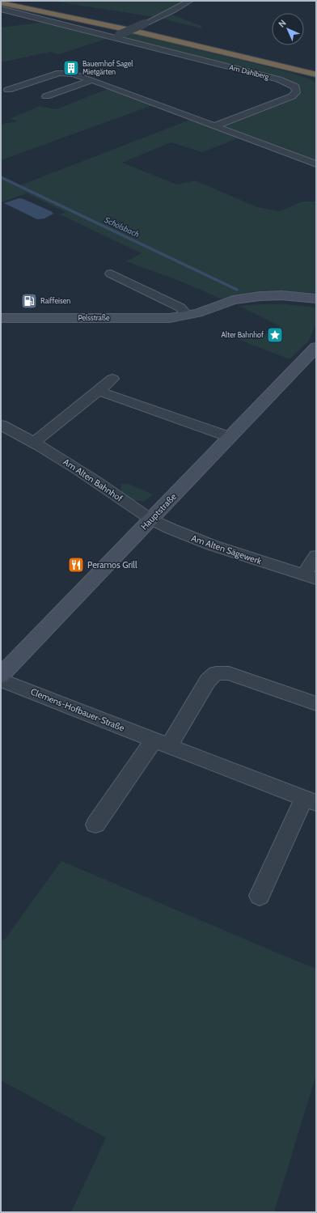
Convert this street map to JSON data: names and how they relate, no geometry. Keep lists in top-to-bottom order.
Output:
{
  "streets": {
    "street": [
      "Am Dahlberg",
      "Pelsstraße",
      "Am Alten Bahnhof",
      "Hauptstraße",
      "Am Alten Sägewerk",
      "Clemens-Hofbauer-Straße"
    ]
  },
  "crossings": [
    ["Am Alten Bahnhof", "Hauptstraße"],
    ["Am Alten Bahnhof", "Am Alten Sägewerk"],
    ["Hauptstraße", "Am Alten Sägewerk"]
  ],
  "water": ["Schölsbach"],
  "places": {
    "building": ["Bauernhof Sagel Mietgärten"],
    "fuel station": ["Raiffeisen"],
    "place": ["Alter Bahnhof"],
    "restaurant": ["Peramos Grill"]
  },
  "north": "top left"
}
